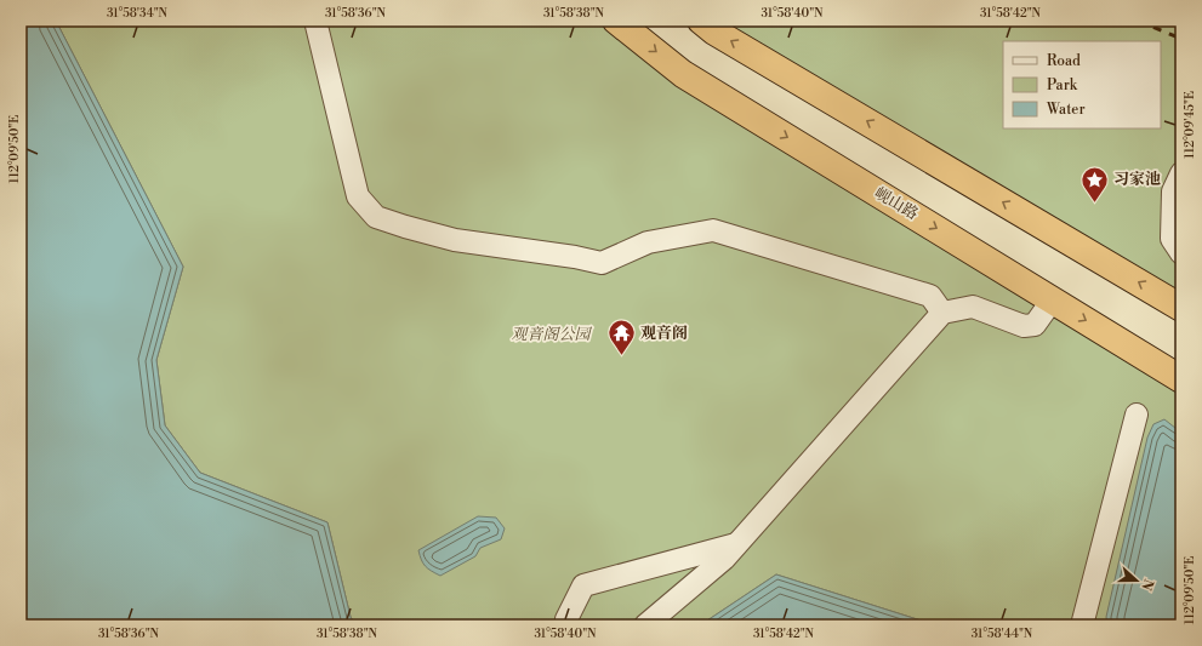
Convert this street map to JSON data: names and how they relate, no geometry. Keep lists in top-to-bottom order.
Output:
{
  "streets": {
    "highway": ["岘山路"]
  },
  "parks": ["观音阁公园"],
  "places": {
    "place": ["习家池"],
    "temple": ["观音阁"]
  },
  "legend": ["Road", "Park", "Water"],
  "north": "right",
  "coordinates": [
    "31°58'34\"N",
    "31°58'36\"N",
    "31°58'38\"N",
    "31°58'40\"N",
    "31°58'42\"N",
    "112°09'45\"E",
    "112°09'50\"E",
    "31°58'44\"N"
  ]
}
